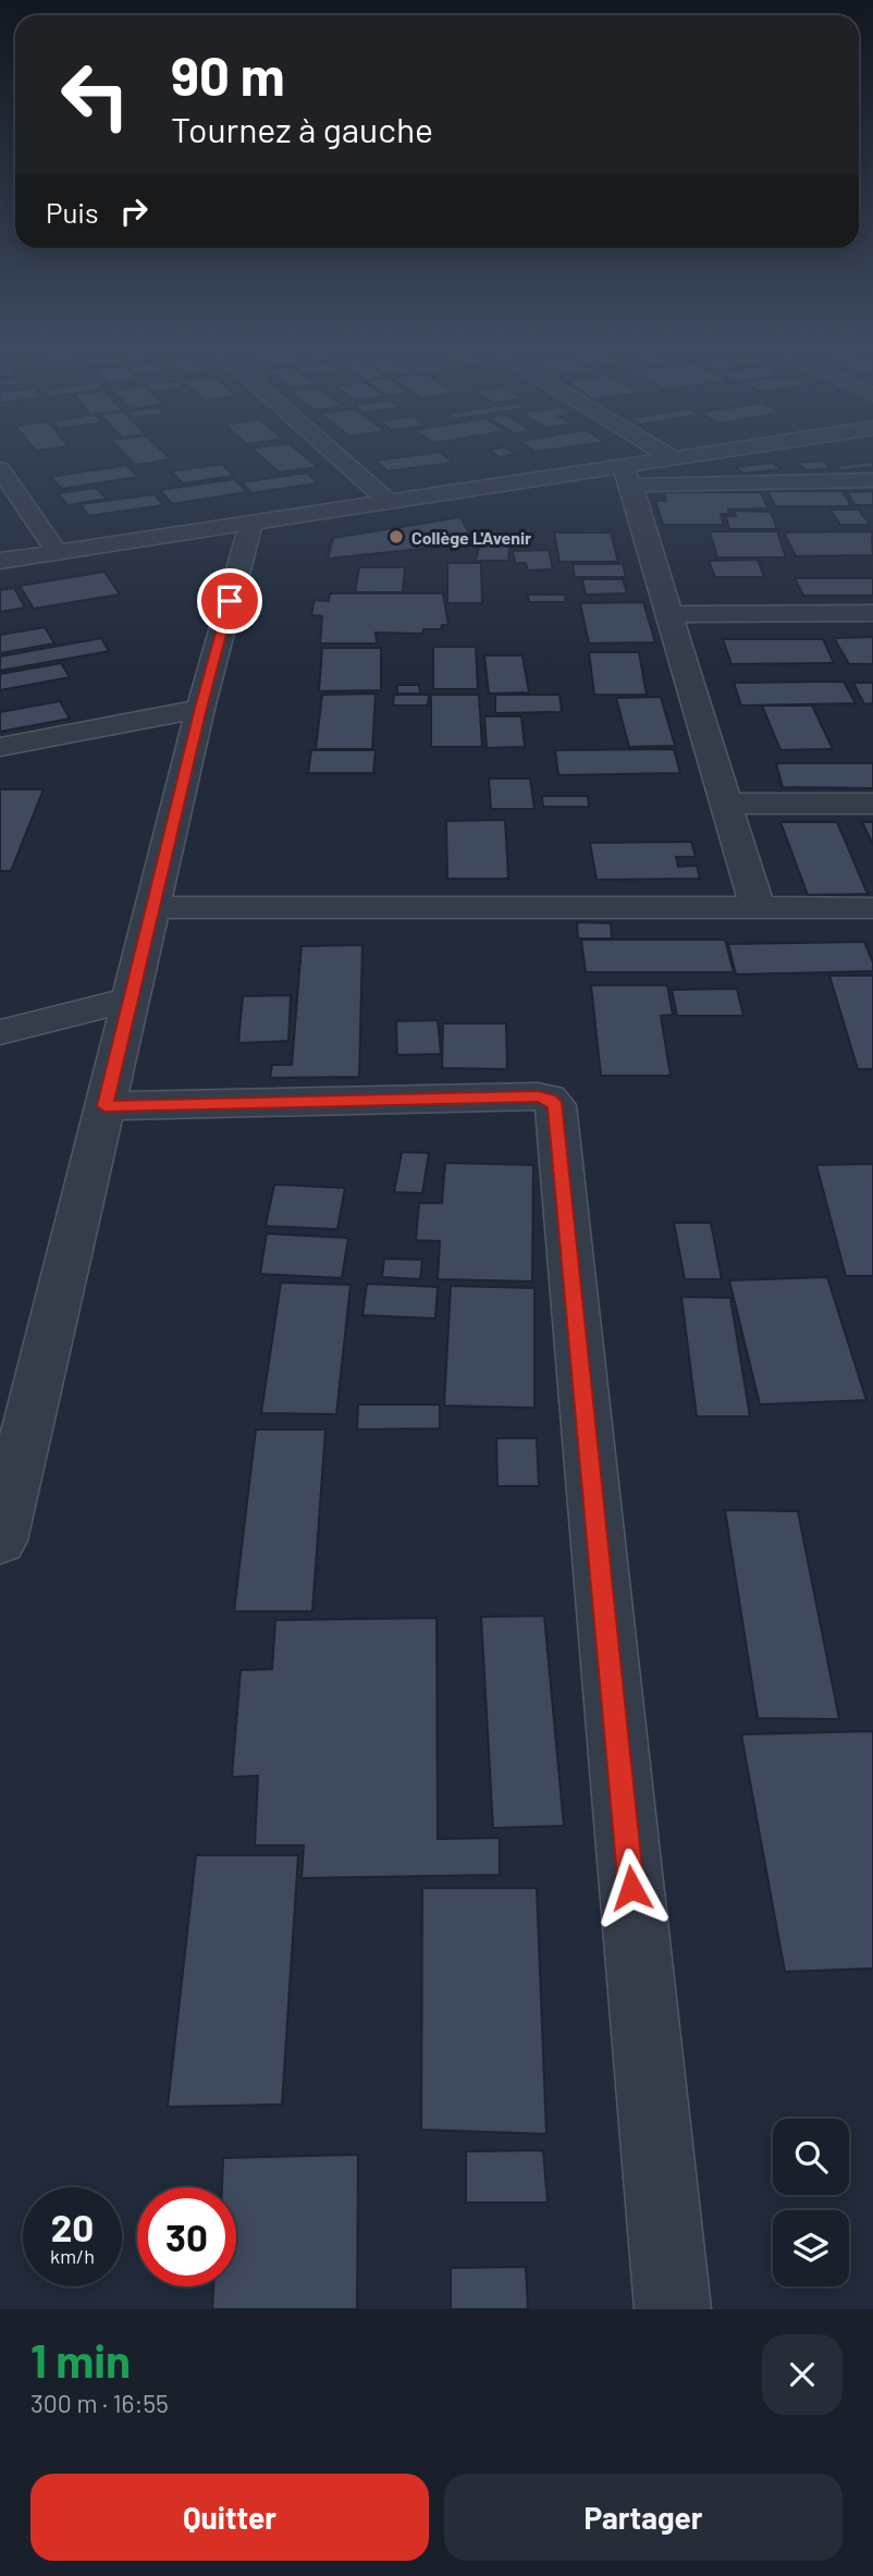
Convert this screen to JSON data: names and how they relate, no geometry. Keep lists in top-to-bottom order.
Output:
{
  "places": ["Collège L'Avenir"],
  "page": {
    "turn": ["90 m", "Tournez à gauche"],
    "then": "Puis",
    "speed": "20 km/h",
    "limit": "30",
    "heading": ["1 min", "300 m · 16:55"],
    "buttons": ["Quitter", "Partager"]
  }
}
